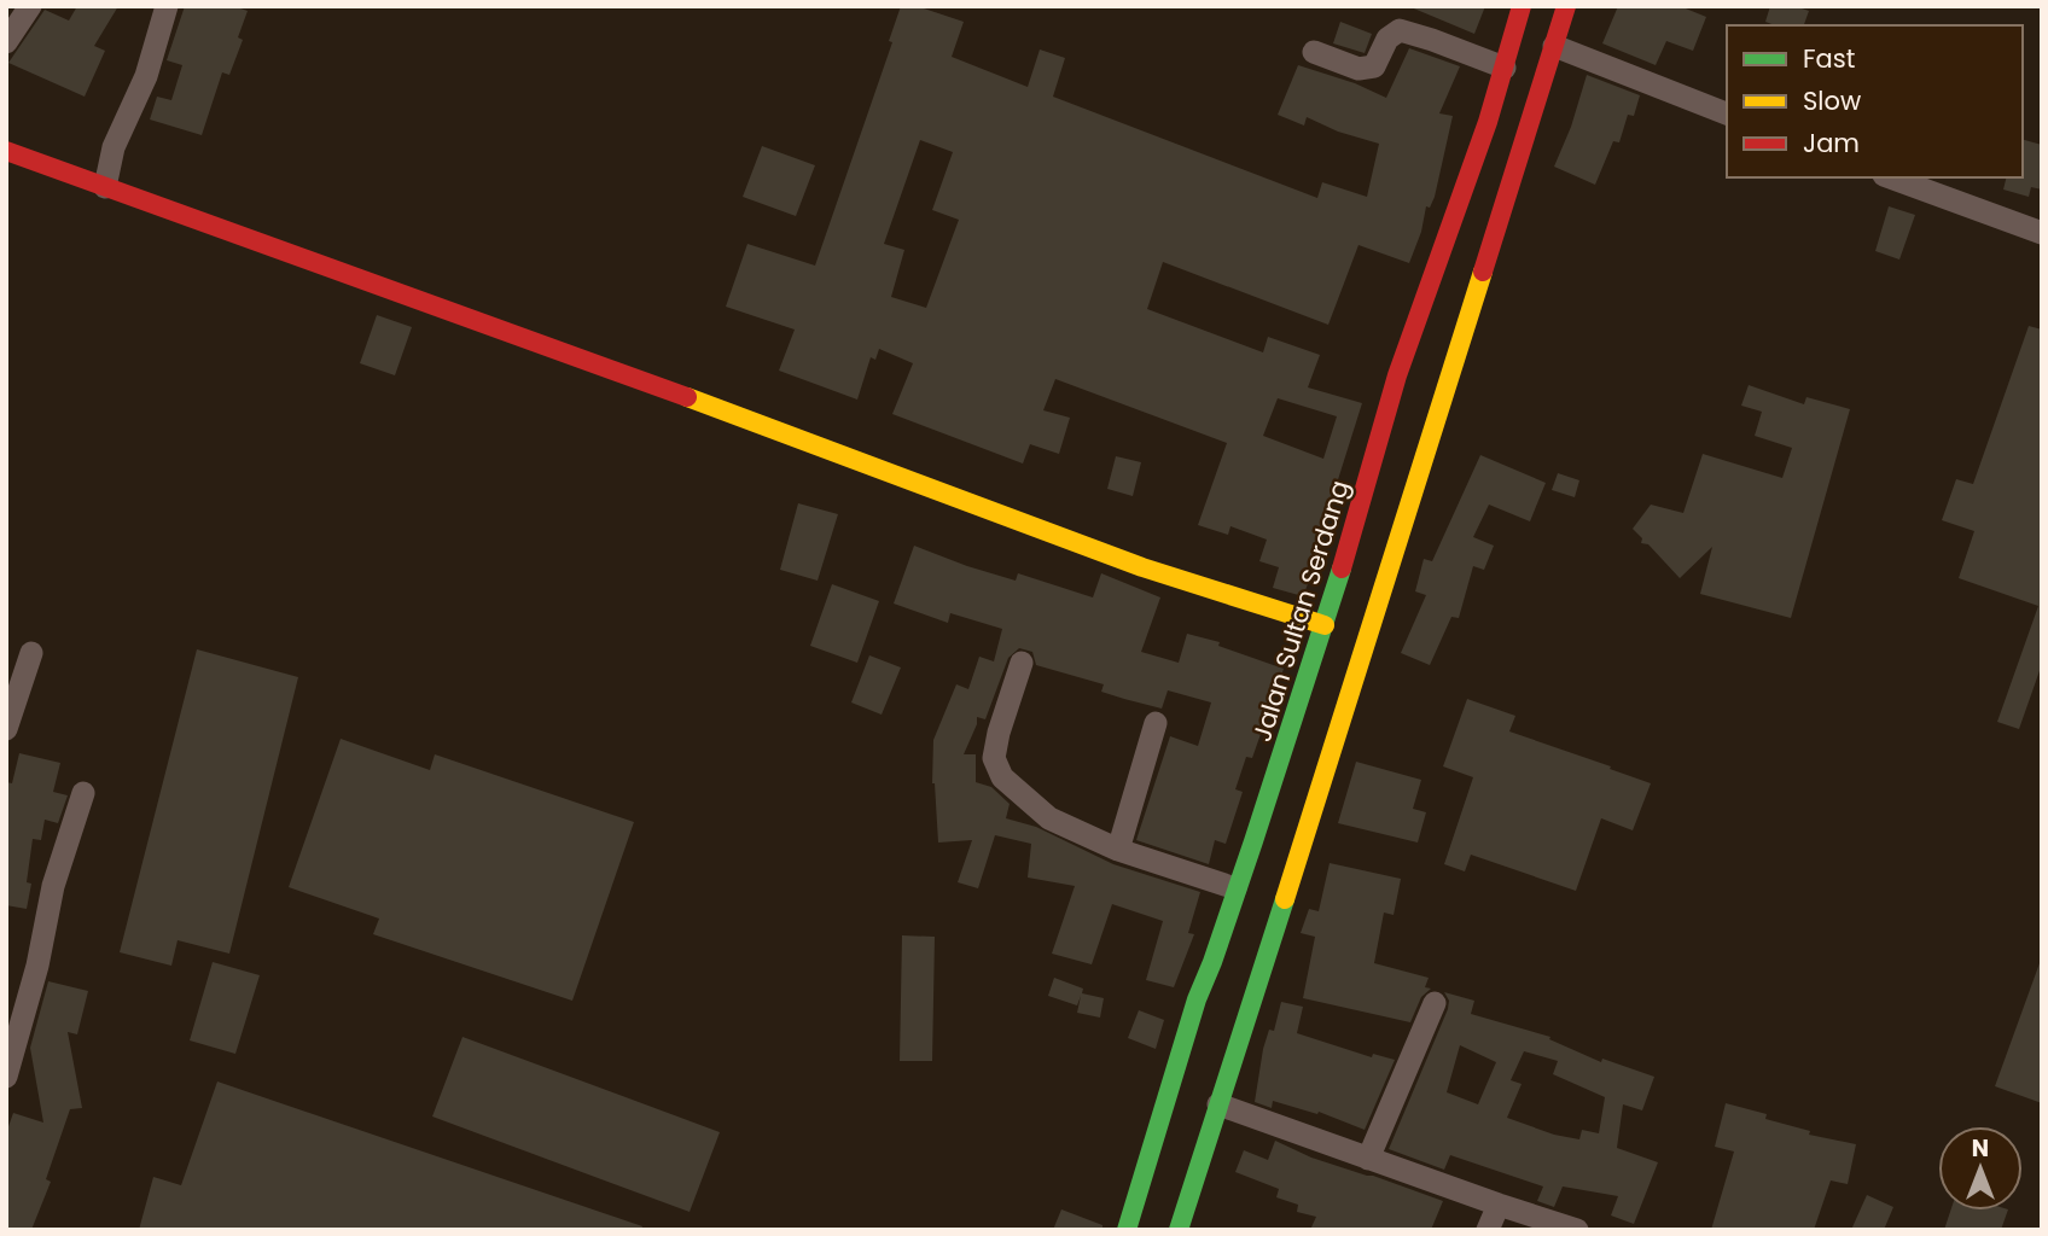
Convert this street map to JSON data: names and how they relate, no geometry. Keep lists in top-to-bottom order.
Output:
{
  "streets": {
    "main road": ["Jalan Sultan Serdang"]
  },
  "legend": ["Fast", "Slow", "Jam"],
  "north": "top"
}
